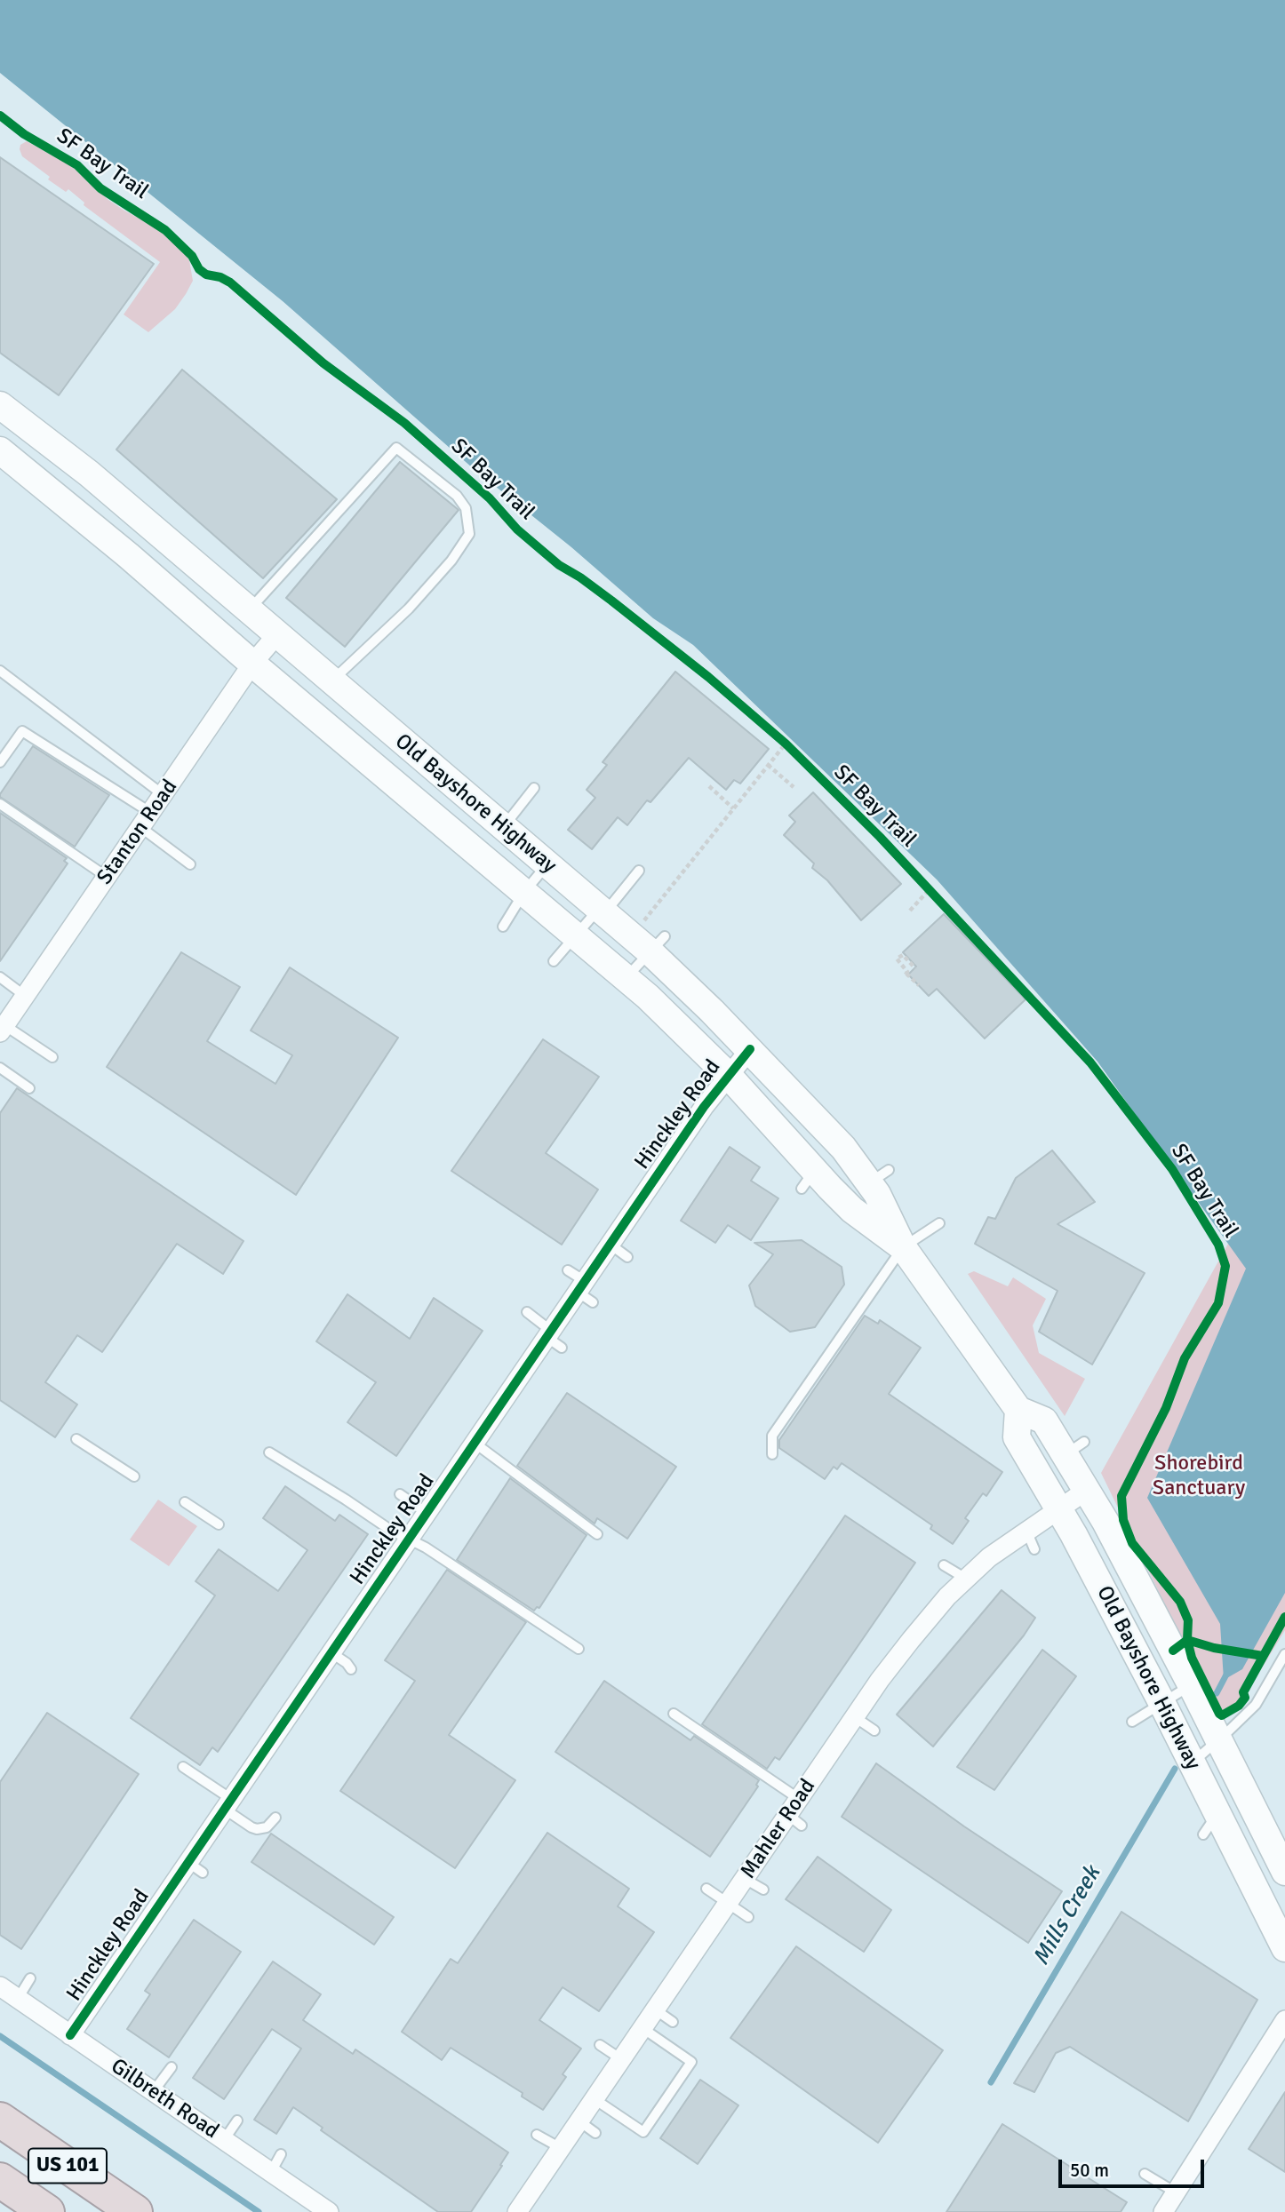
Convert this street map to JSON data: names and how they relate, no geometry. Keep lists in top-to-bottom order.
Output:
{
  "streets": {
    "highway": ["US 101"],
    "main road": ["Old Bayshore Highway"],
    "street": [
      "Stanton Road",
      "Hinckley Road",
      "Mahler Road",
      "Gilbreth Road"
    ],
    "cycle path": ["SF Bay Trail"]
  },
  "crossings": [
    ["Old Bayshore Highway", "Stanton Road"],
    ["Old Bayshore Highway", "Hinckley Road"],
    ["Old Bayshore Highway", "Mahler Road"],
    ["Hinckley Road", "Gilbreth Road"]
  ],
  "water": ["Mills Creek"],
  "parks": ["Shorebird Sanctuary"],
  "scale_bar": "50 m"
}
